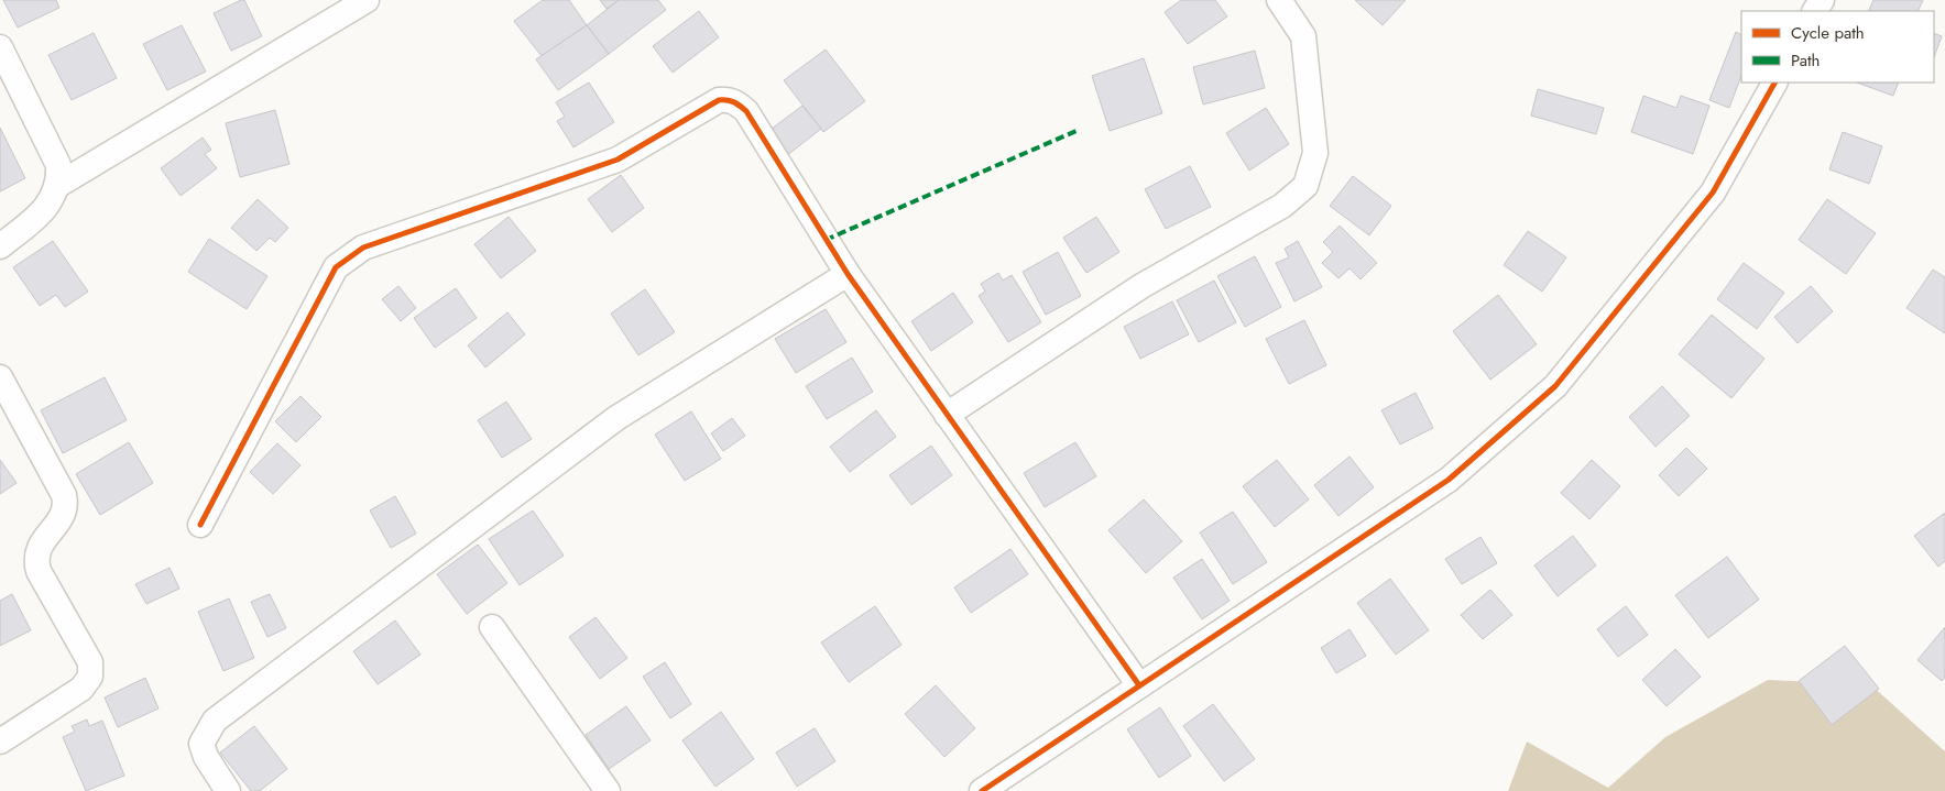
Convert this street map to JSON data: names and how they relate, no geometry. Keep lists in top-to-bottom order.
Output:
{
  "legend": ["Cycle path", "Path"]
}
